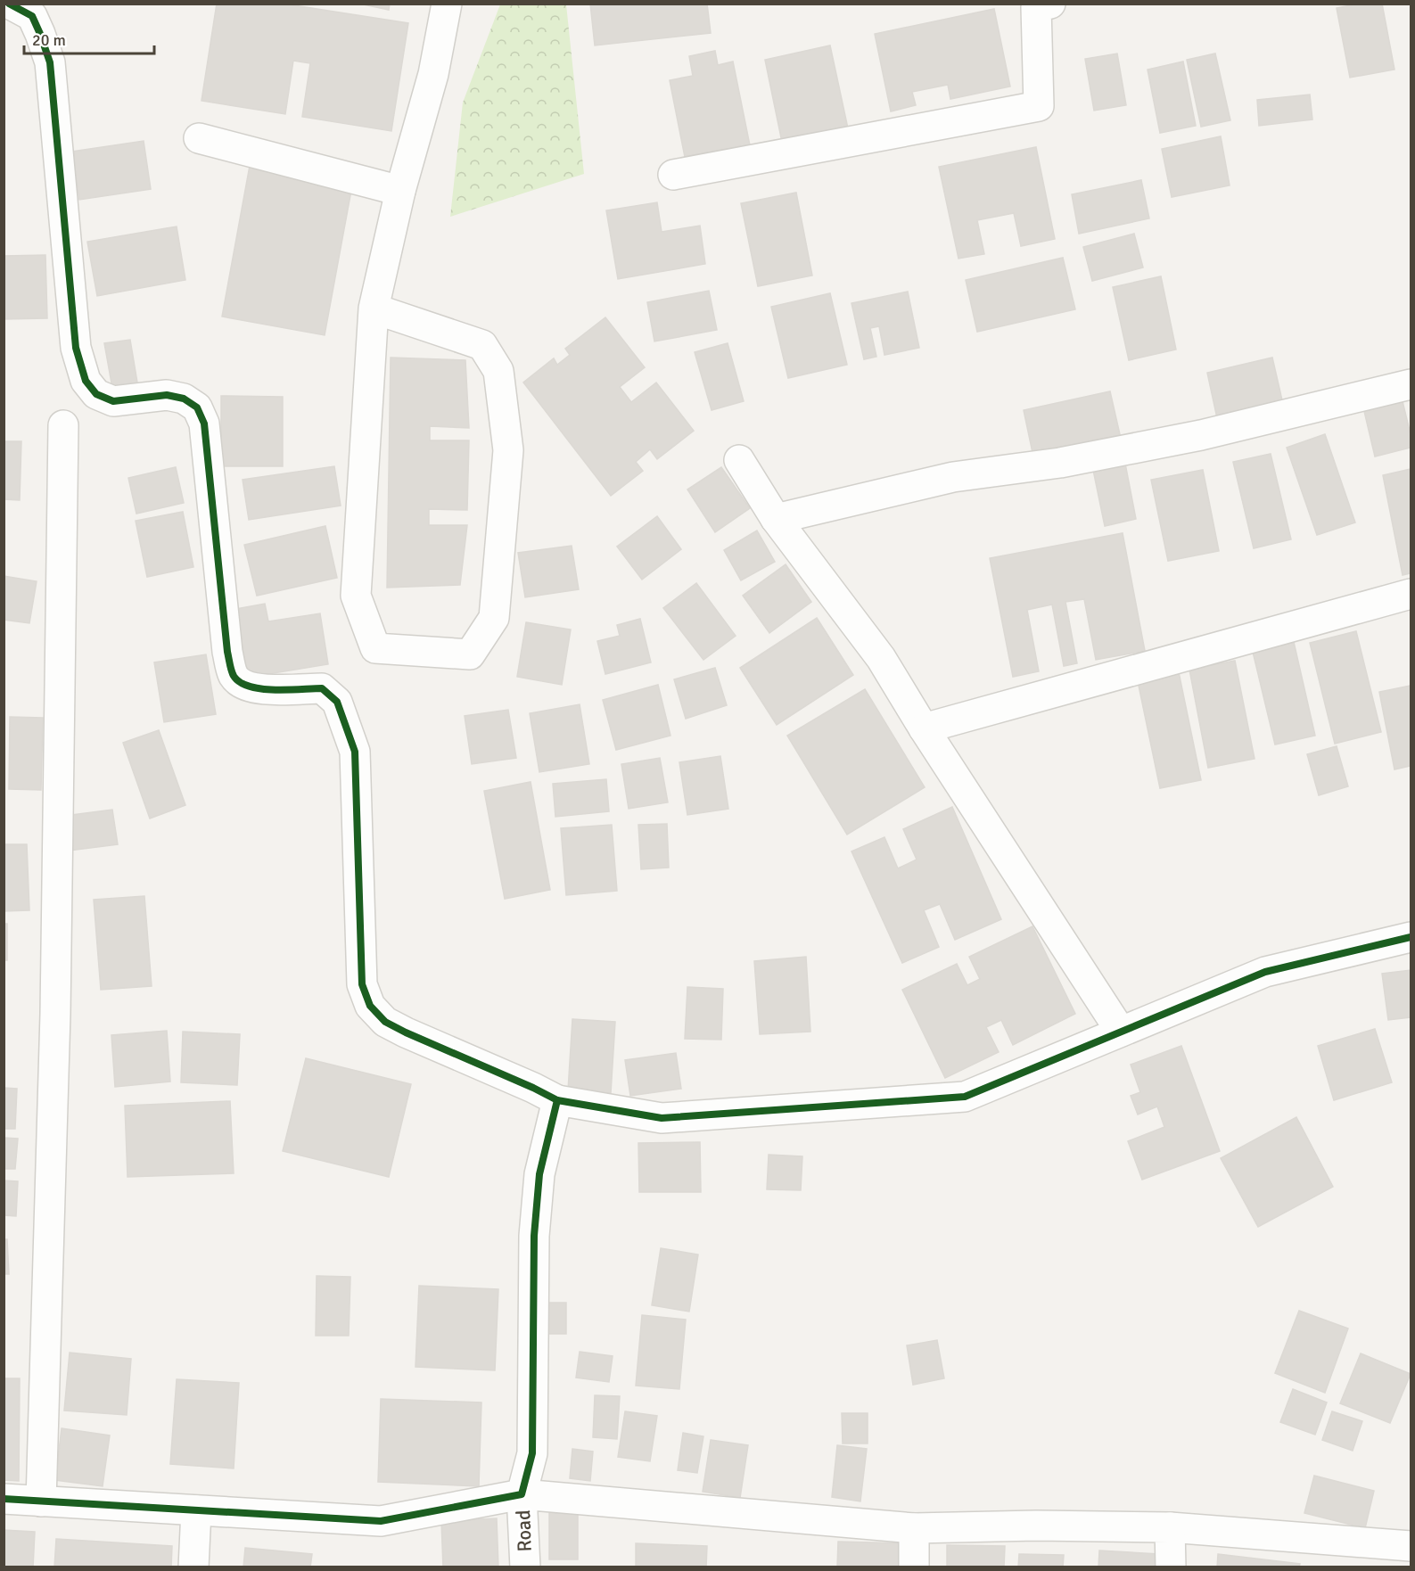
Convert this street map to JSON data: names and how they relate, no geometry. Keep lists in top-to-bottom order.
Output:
{
  "streets": {
    "street": ["Road"]
  },
  "scale_bar": "20 m"
}
